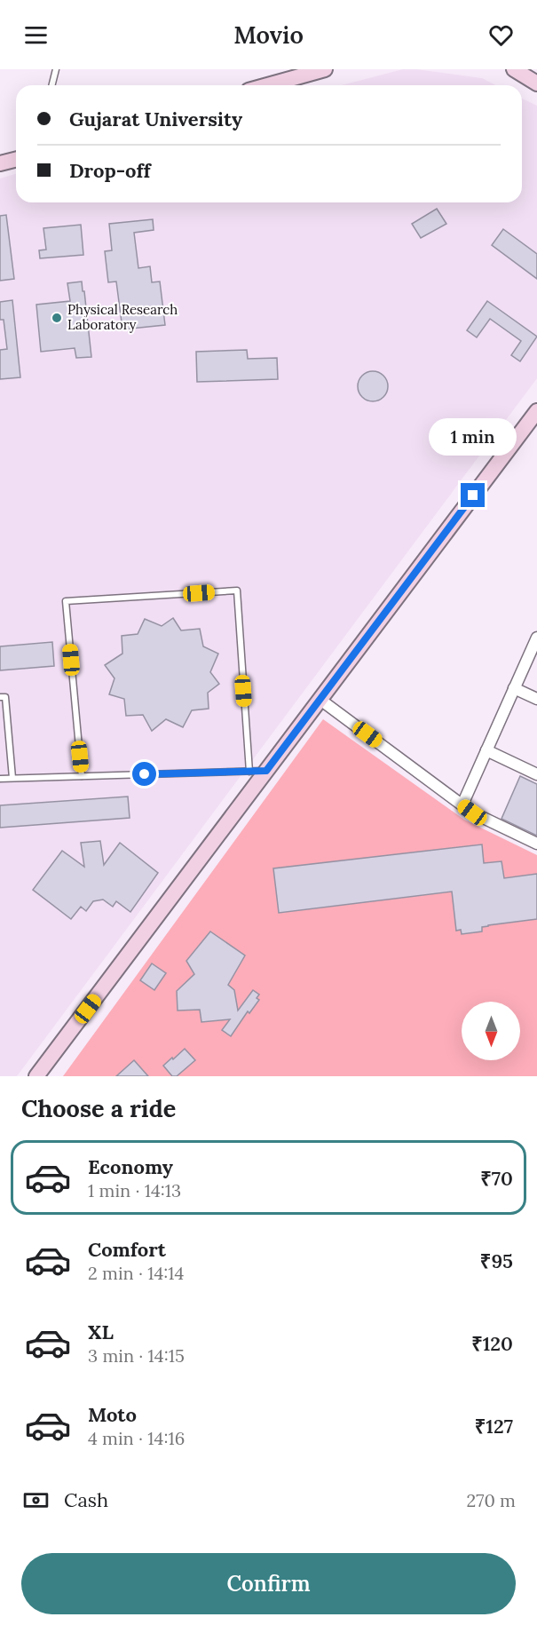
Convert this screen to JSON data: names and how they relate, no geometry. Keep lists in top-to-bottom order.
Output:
{
  "places": ["Physical Research Laboratory"],
  "north": "bottom",
  "page": {
    "header": "Movio",
    "banner": ["Gujarat University", "Drop-off"],
    "bubble": "1 min",
    "heading": "Choose a ride",
    "list": [
      {
        "name": "Economy",
        "note": "1 min · 14:13",
        "value": "₹70"
      },
      {
        "name": "Comfort",
        "note": "2 min · 14:14",
        "value": "₹95"
      },
      {
        "name": "XL",
        "note": "3 min · 14:15",
        "value": "₹120"
      },
      {
        "name": "Moto",
        "note": "4 min · 14:16",
        "value": "₹127"
      }
    ],
    "pay": ["Cash", "270 m"],
    "buttons": "Confirm"
  }
}
